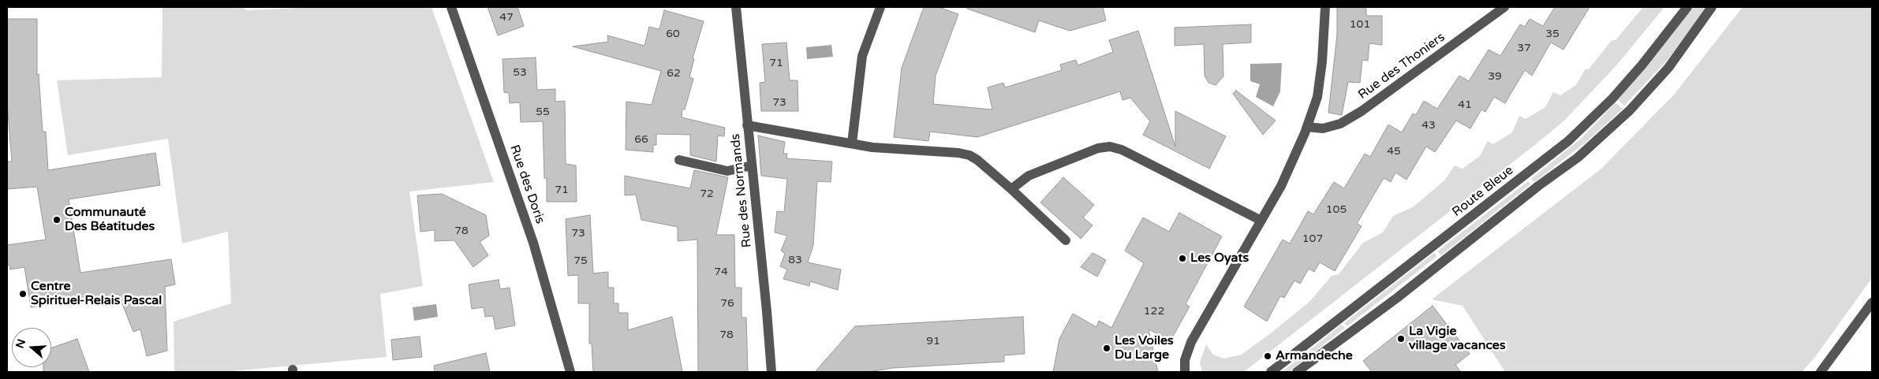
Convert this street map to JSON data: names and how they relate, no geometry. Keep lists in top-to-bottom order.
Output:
{
  "streets": {
    "street": [
      "Rue des Thoniers",
      "Rue des Doris",
      "Rue des Normands",
      "Route Bleue"
    ]
  },
  "places": [
    "Communauté Des Béatitudes",
    "Les Oyats",
    "Centre Spirituel-Relais Pascal",
    "La Vigie village vacances",
    "Les Voiles Du Large",
    "Armandeche"
  ],
  "house_numbers": [
    "47",
    "101",
    "60",
    "35",
    "37",
    "71",
    "53",
    "62",
    "39",
    "73",
    "41",
    "55",
    "43",
    "66",
    "45",
    "71",
    "72",
    "105",
    "78",
    "73",
    "107",
    "83",
    "75",
    "74",
    "76",
    "122",
    "78",
    "91"
  ],
  "north": "left"
}
